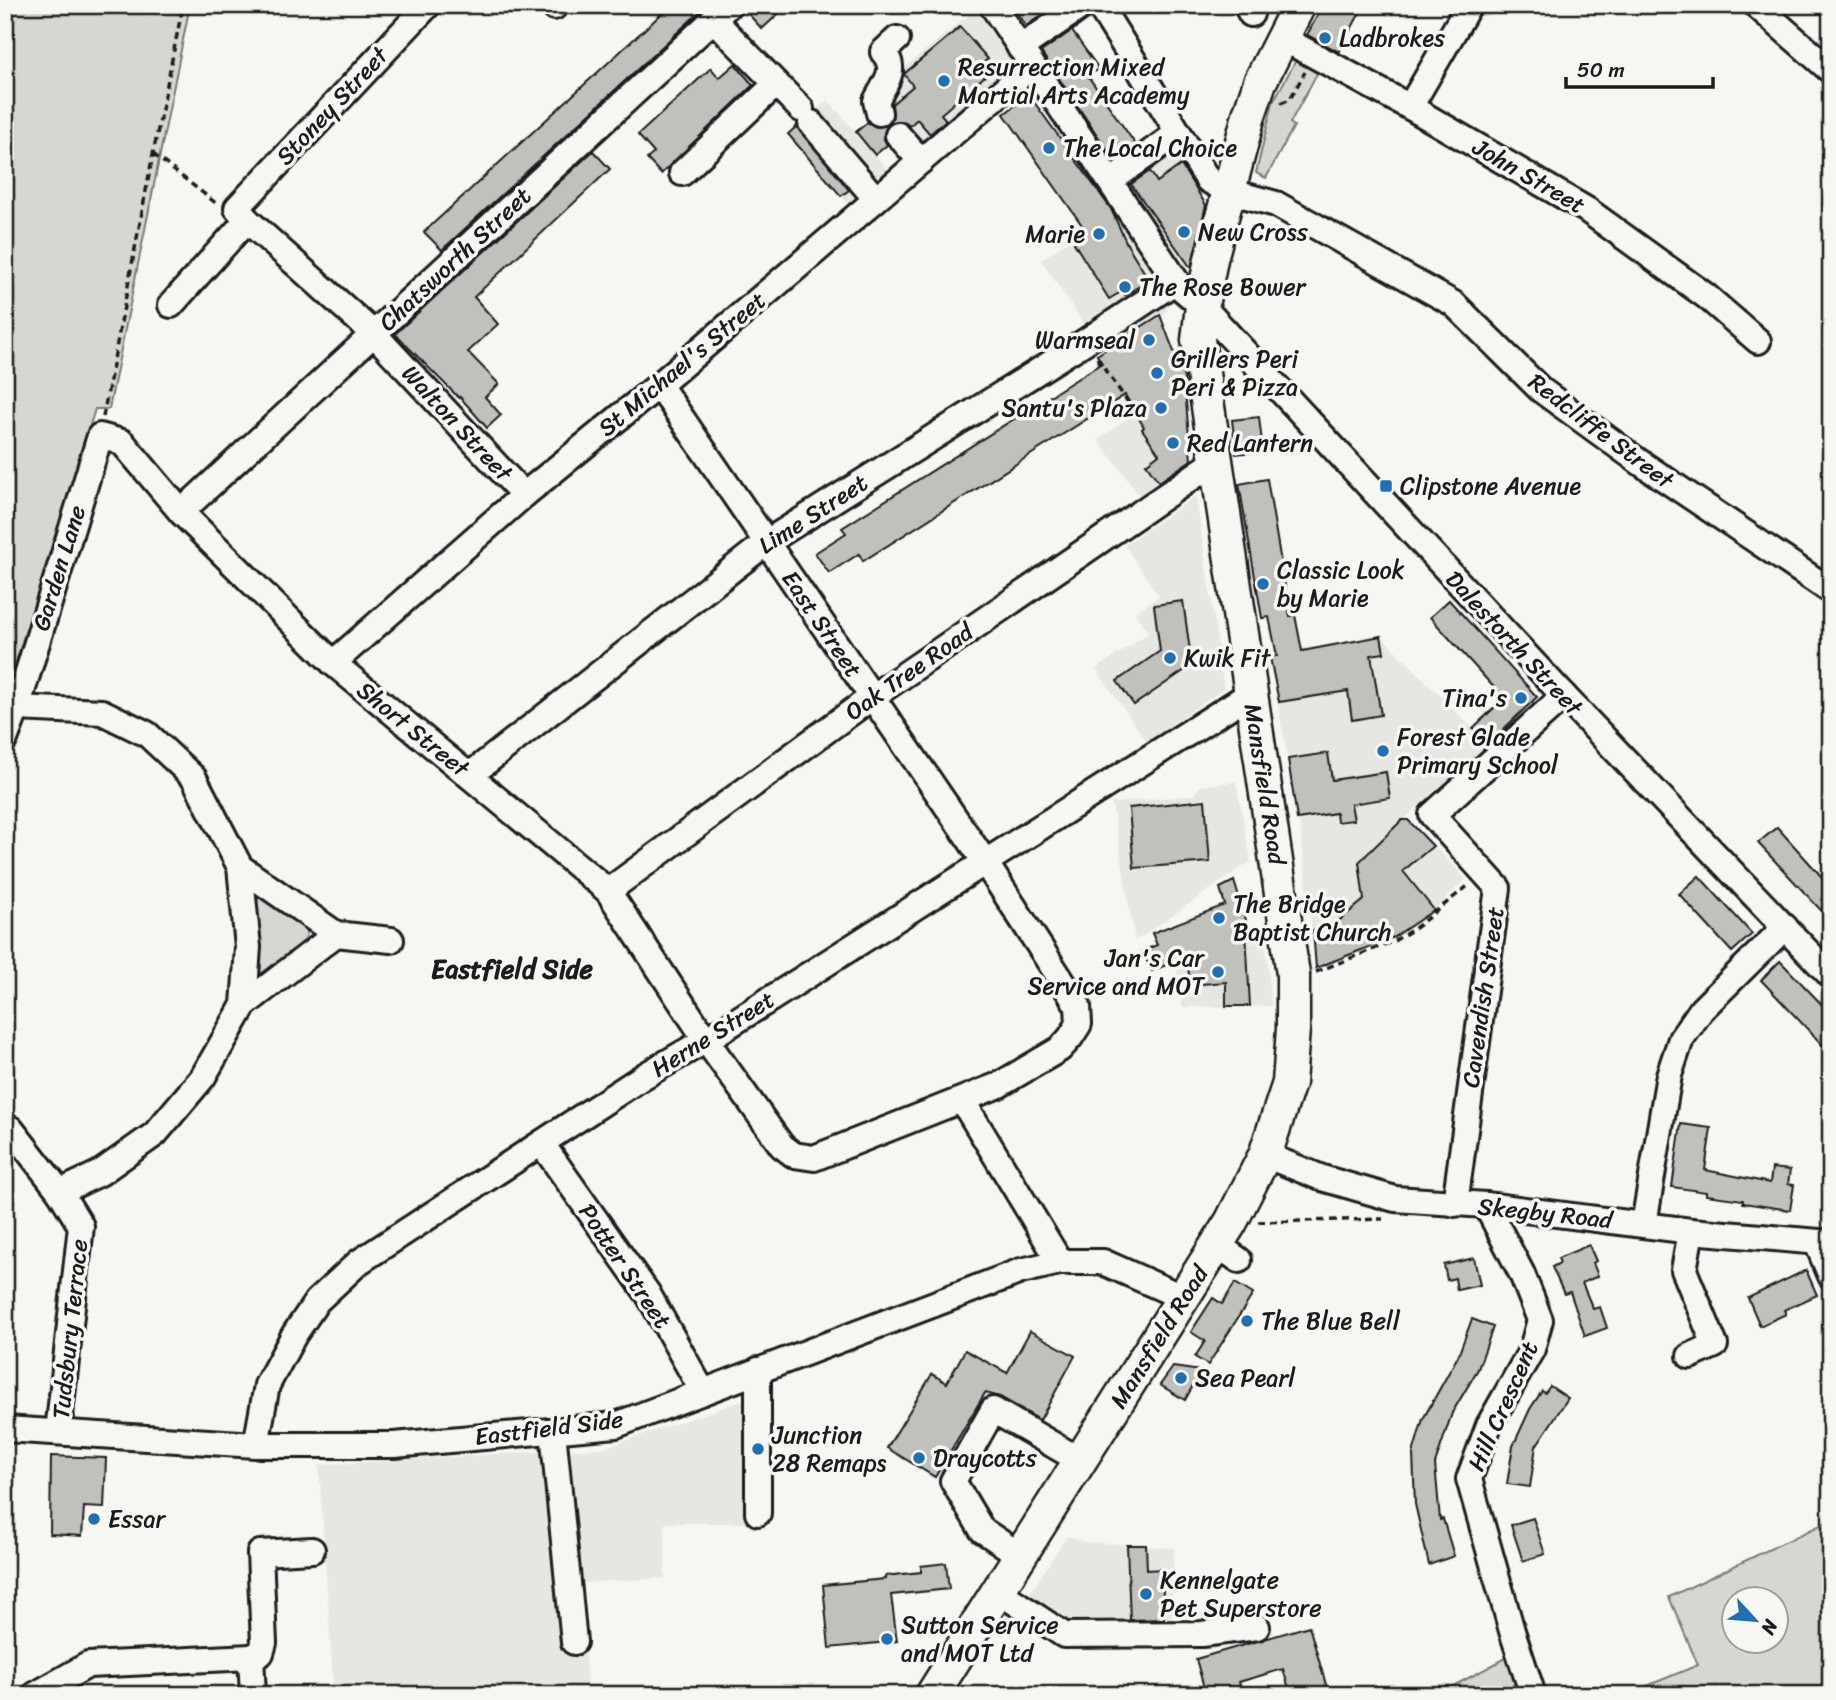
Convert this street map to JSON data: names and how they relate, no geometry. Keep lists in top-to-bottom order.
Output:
{
  "streets": {
    "main road": ["Mansfield Road"],
    "street": [
      "Stoney Street",
      "John Street",
      "Chatsworth Street",
      "St Michael's Street",
      "Walton Street",
      "Redcliffe Street",
      "Lime Street",
      "Garden Lane",
      "East Street",
      "Dalestorth Street",
      "Oak Tree Road",
      "Short Street",
      "Cavendish Street",
      "Herne Street",
      "Skegby Road",
      "Potter Street",
      "Tudsbury Terrace",
      "Hill Crescent",
      "Eastfield Side"
    ]
  },
  "crossings": [
    ["Stoney Street", "Walton Street"],
    ["John Street", "Mansfield Road"],
    ["Chatsworth Street", "Walton Street"],
    ["Chatsworth Street", "Short Street"],
    ["St Michael's Street", "Walton Street"],
    ["St Michael's Street", "East Street"],
    ["St Michael's Street", "Dalestorth Street"],
    ["St Michael's Street", "Short Street"],
    ["Redcliffe Street", "Mansfield Road"],
    ["Lime Street", "East Street"],
    ["Lime Street", "Dalestorth Street"],
    ["Lime Street", "Short Street"],
    ["Garden Lane", "Short Street"],
    ["East Street", "Oak Tree Road"],
    ["East Street", "Short Street"],
    ["East Street", "Herne Street"],
    ["Dalestorth Street", "Mansfield Road"],
    ["Dalestorth Street", "Cavendish Street"],
    ["Oak Tree Road", "Short Street"],
    ["Oak Tree Road", "Mansfield Road"],
    ["Short Street", "Herne Street"],
    ["Mansfield Road", "Herne Street"],
    ["Mansfield Road", "Skegby Road"],
    ["Mansfield Road", "Eastfield Side"],
    ["Cavendish Street", "Skegby Road"],
    ["Herne Street", "Potter Street"],
    ["Herne Street", "Eastfield Side"],
    ["Skegby Road", "Hill Crescent"],
    ["Potter Street", "Eastfield Side"],
    ["Tudsbury Terrace", "Eastfield Side"]
  ],
  "districts": ["Eastfield Side"],
  "places": {
    "other": [
      "Ladbrokes",
      "Resurrection Mixed Martial Arts Academy",
      "The Local Choice",
      "New Cross",
      "Marie",
      "The Rose Bower",
      "Warmseal",
      "Grillers Peri Peri & Pizza",
      "Santu's Plaza",
      "Red Lantern",
      "Classic Look by Marie",
      "Kwik Fit",
      "Tina's",
      "Forest Glade Primary School",
      "The Bridge Baptist Church",
      "Jan's Car Service and MOT",
      "The Blue Bell",
      "Sea Pearl",
      "Junction 28 Remaps",
      "Draycotts",
      "Essar",
      "Kennelgate Pet Superstore",
      "Sutton Service and MOT Ltd"
    ],
    "transit": ["Clipstone Avenue"]
  },
  "scale_bar": "50 m",
  "north": "bottom right"
}
